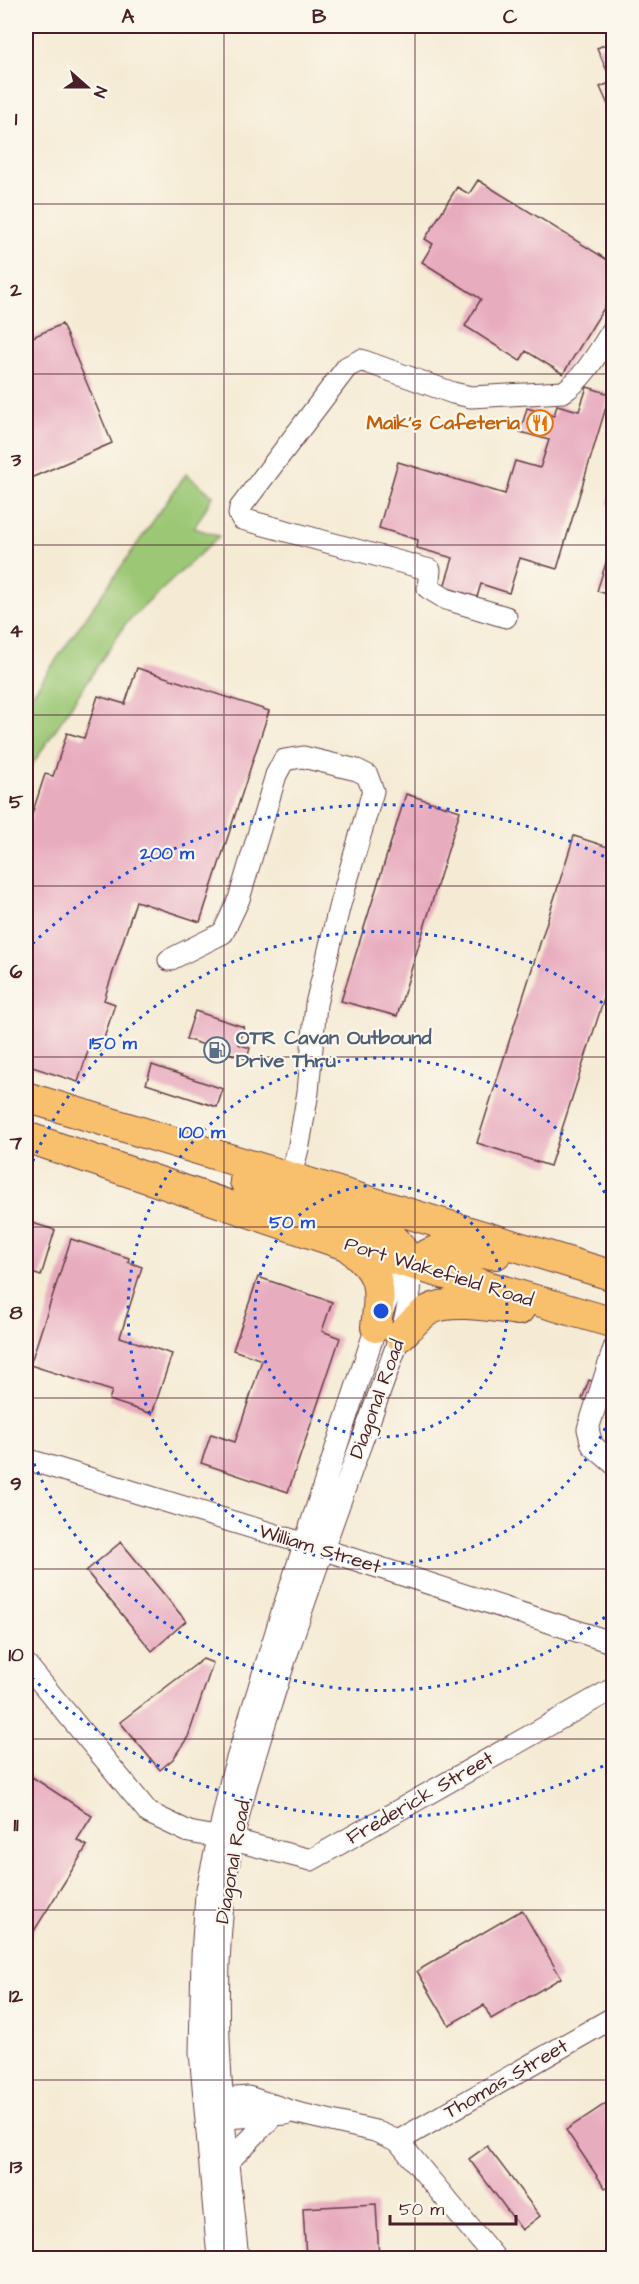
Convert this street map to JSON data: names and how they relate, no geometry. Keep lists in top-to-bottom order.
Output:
{
  "streets": {
    "highway": ["Port Wakefield Road"],
    "street": [
      "Diagonal Road",
      "William Street",
      "Frederick Street",
      "Thomas Street"
    ]
  },
  "crossings": [
    ["Port Wakefield Road", "Diagonal Road"],
    ["Diagonal Road", "William Street"],
    ["Diagonal Road", "Frederick Street"]
  ],
  "places": {
    "restaurant": ["Maik's Cafeteria"],
    "fuel station": ["OTR Cavan Outbound Drive Thru"]
  },
  "scale_bar": "50 m",
  "north": "right",
  "grid": {
    "columns": ["A", "B", "C"],
    "rows": [
      "1",
      "2",
      "3",
      "4",
      "5",
      "6",
      "7",
      "8",
      "9",
      "10",
      "11",
      "12",
      "13"
    ]
  },
  "rings": [
    "200 m",
    "150 m",
    "100 m",
    "50 m"
  ]
}
